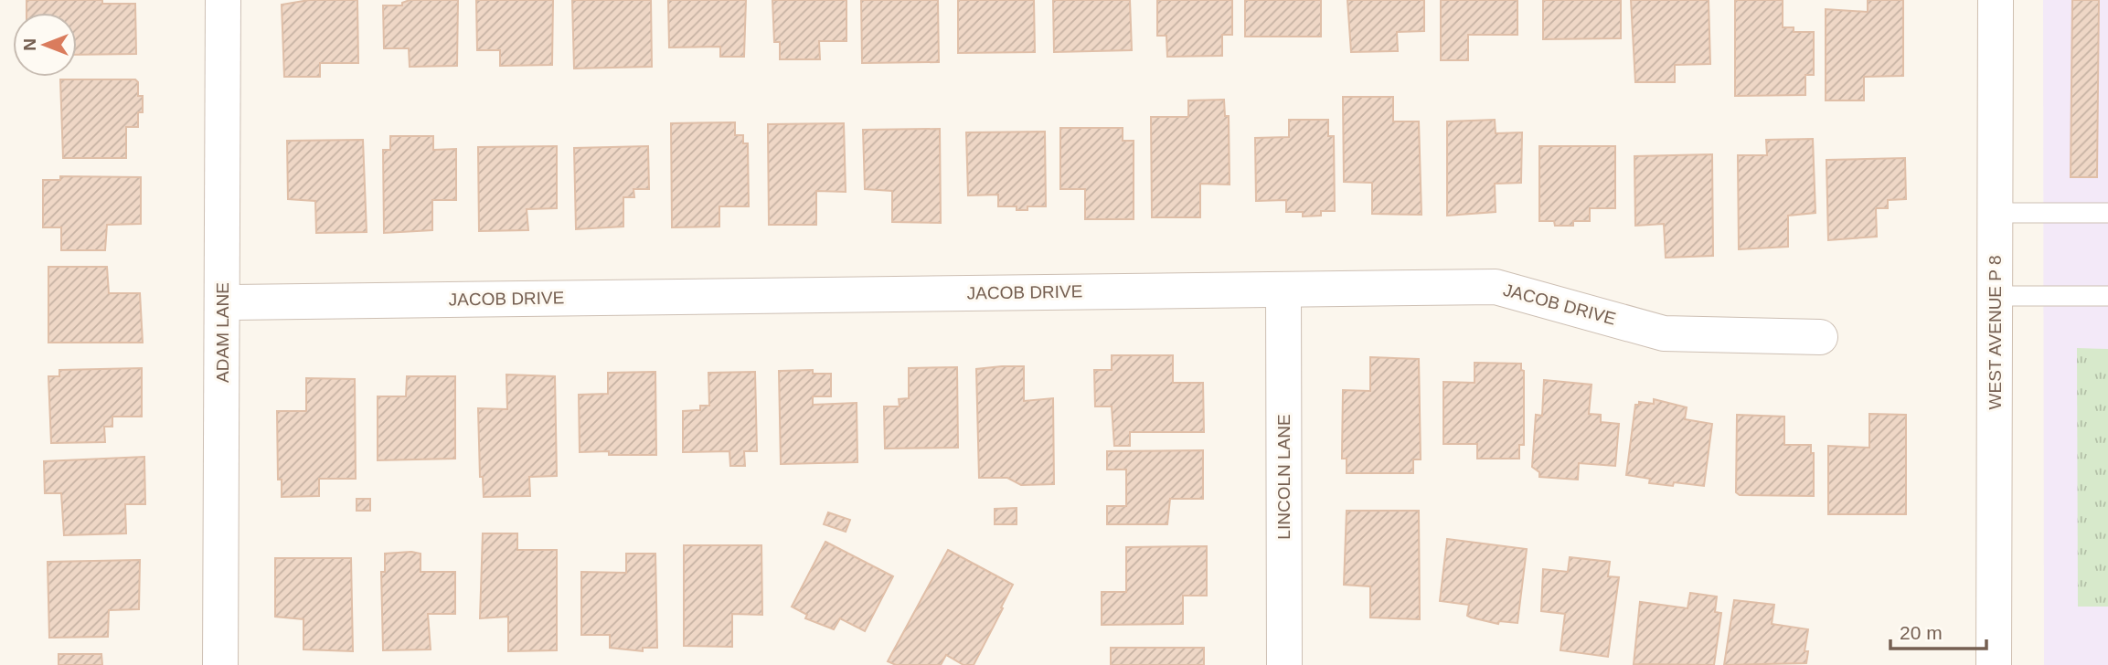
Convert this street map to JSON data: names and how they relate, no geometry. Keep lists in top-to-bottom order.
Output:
{
  "streets": {
    "street": [
      "JACOB DRIVE",
      "ADAM LANE",
      "WEST AVENUE P 8",
      "LINCOLN LANE"
    ]
  },
  "crossings": [
    ["JACOB DRIVE", "ADAM LANE"],
    ["JACOB DRIVE", "LINCOLN LANE"]
  ],
  "scale_bar": "20 m",
  "north": "left"
}
